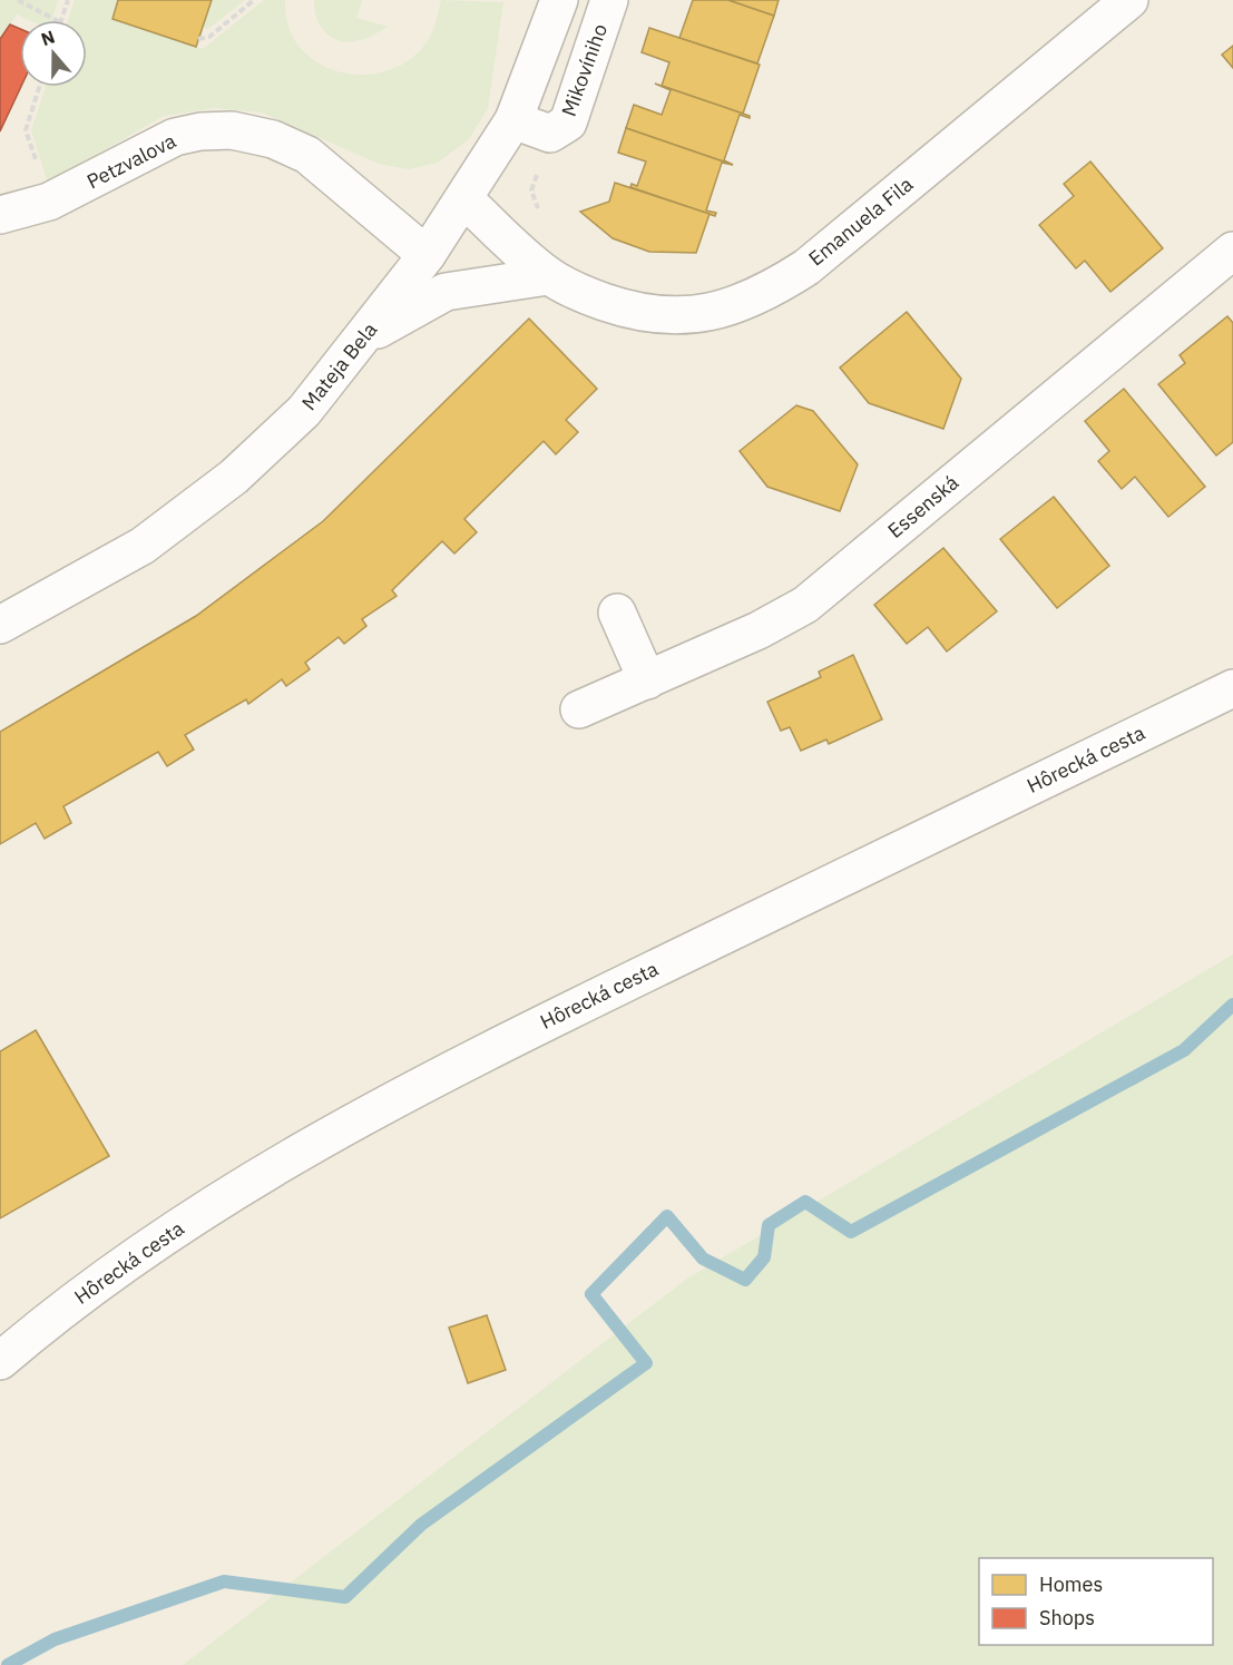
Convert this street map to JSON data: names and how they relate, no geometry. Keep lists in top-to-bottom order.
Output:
{
  "streets": {
    "street": [
      "Mikovíniho",
      "Petzvalova",
      "Emanuela Fila",
      "Mateja Bela",
      "Essenská",
      "Hôrecká cesta"
    ]
  },
  "crossings": [
    ["Mikovíniho", "Mateja Bela"],
    ["Petzvalova", "Mateja Bela"],
    ["Emanuela Fila", "Mateja Bela"]
  ],
  "legend": ["Homes", "Shops"],
  "north": "top"
}
